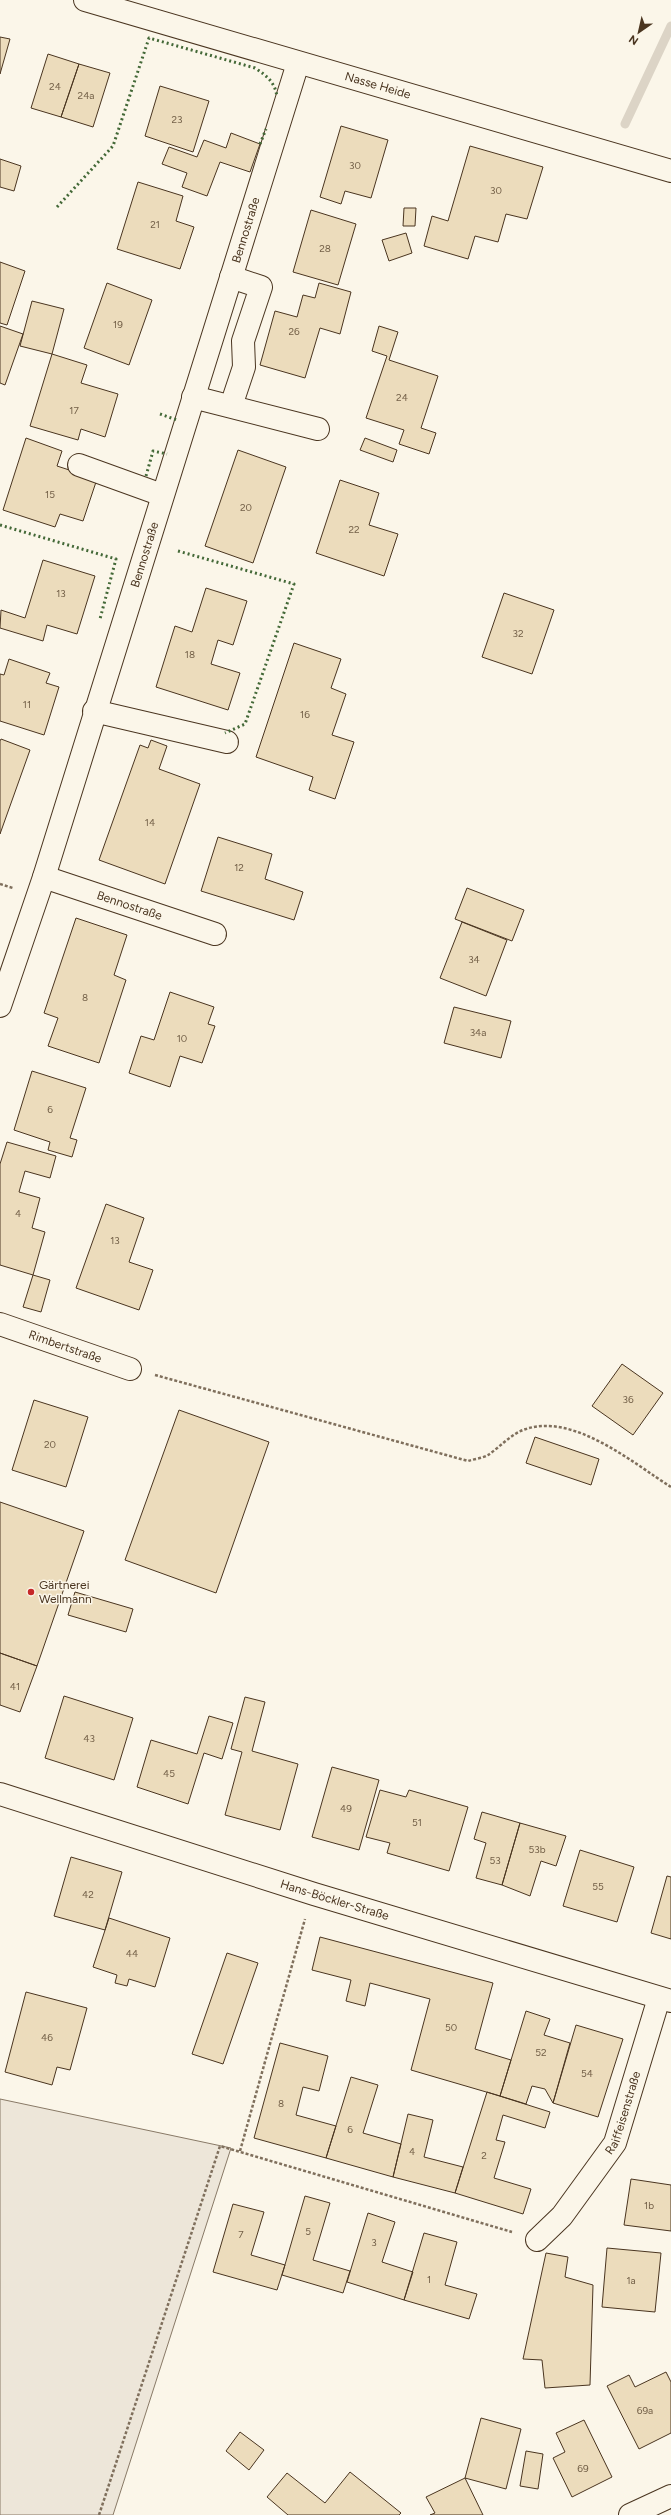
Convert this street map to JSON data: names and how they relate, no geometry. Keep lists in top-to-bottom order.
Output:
{
  "streets": {
    "street": [
      "Nasse Heide",
      "Bennostraße",
      "Rimbertstraße",
      "Hans-Böckler-Straße",
      "Raiffeisenstraße"
    ]
  },
  "crossings": [
    ["Nasse Heide", "Bennostraße"],
    ["Hans-Böckler-Straße", "Raiffeisenstraße"]
  ],
  "places": ["Gärtnerei Wellmann"],
  "house_numbers": [
    "24",
    "24a",
    "23",
    "30",
    "30",
    "21",
    "28",
    "19",
    "26",
    "24",
    "17",
    "15",
    "20",
    "22",
    "13",
    "32",
    "18",
    "11",
    "16",
    "14",
    "12",
    "34",
    "8",
    "34a",
    "10",
    "6",
    "4",
    "13",
    "36",
    "20",
    "41",
    "43",
    "45",
    "49",
    "51",
    "53b",
    "53",
    "55",
    "42",
    "44",
    "50",
    "46",
    "52",
    "54",
    "8",
    "6",
    "4",
    "2",
    "1b",
    "5",
    "7",
    "3",
    "1",
    "1a",
    "69a",
    "69"
  ],
  "north": "bottom left"
}
